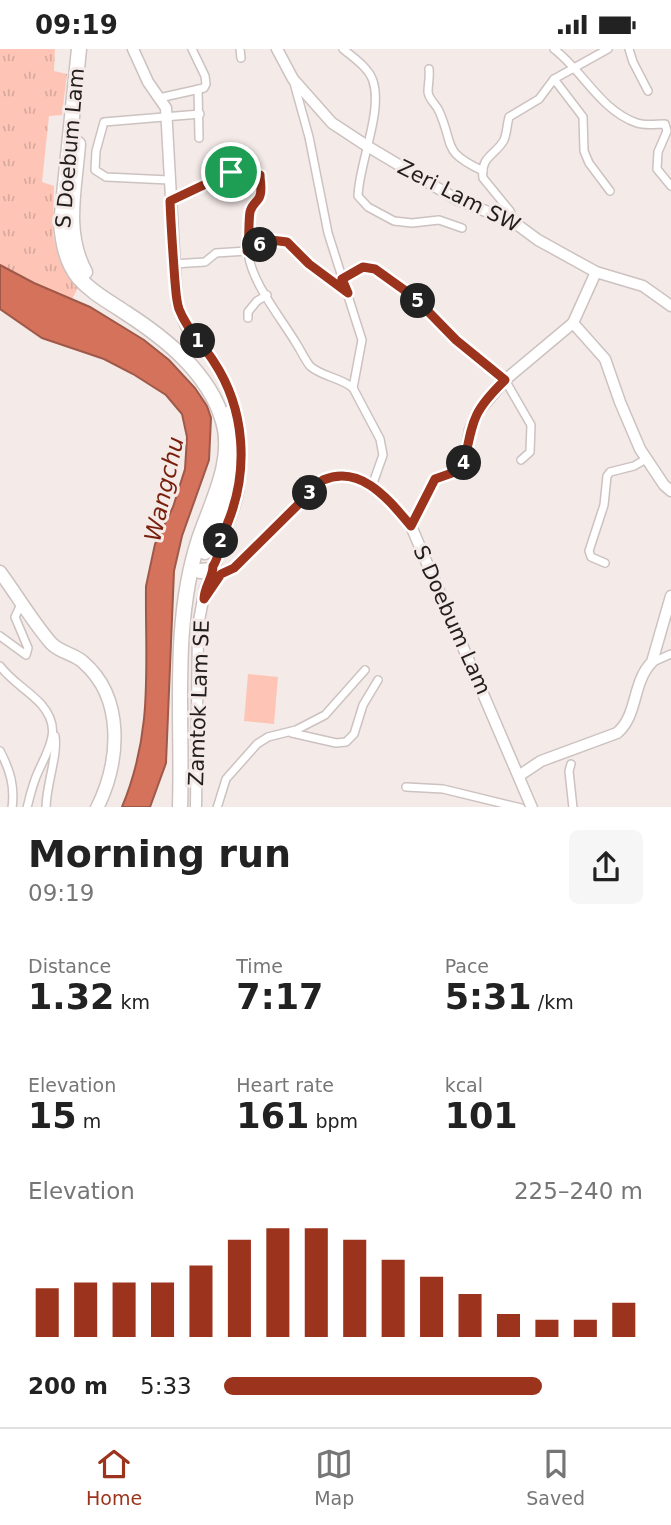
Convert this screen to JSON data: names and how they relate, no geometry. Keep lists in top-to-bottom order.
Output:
{
  "streets": {
    "highway": ["S Doebum Lam"],
    "street": ["Zeri Lam SW", "Zamtok Lam SE"]
  },
  "crossings": [
    ["S Doebum Lam", "Zamtok Lam SE"]
  ],
  "water": ["Wangchu"],
  "page": {
    "status": "09:19",
    "pins": [
      "6",
      "5",
      "1",
      "4",
      "3",
      "2"
    ],
    "heading": ["Morning run", "09:19"],
    "stats": [
      ["Distance", "1.32 km"],
      ["Time", "7:17"],
      ["Pace", "5:31 /km"],
      ["Elevation", "15 m"],
      ["Heart rate", "161 bpm"],
      ["kcal", "101"]
    ],
    "chart": ["Elevation", "225–240 m"],
    "list": [
      {
        "name": "200 m",
        "note": "5:33"
      }
    ],
    "tabs": ["Home", "Map", "Saved"]
  }
}
